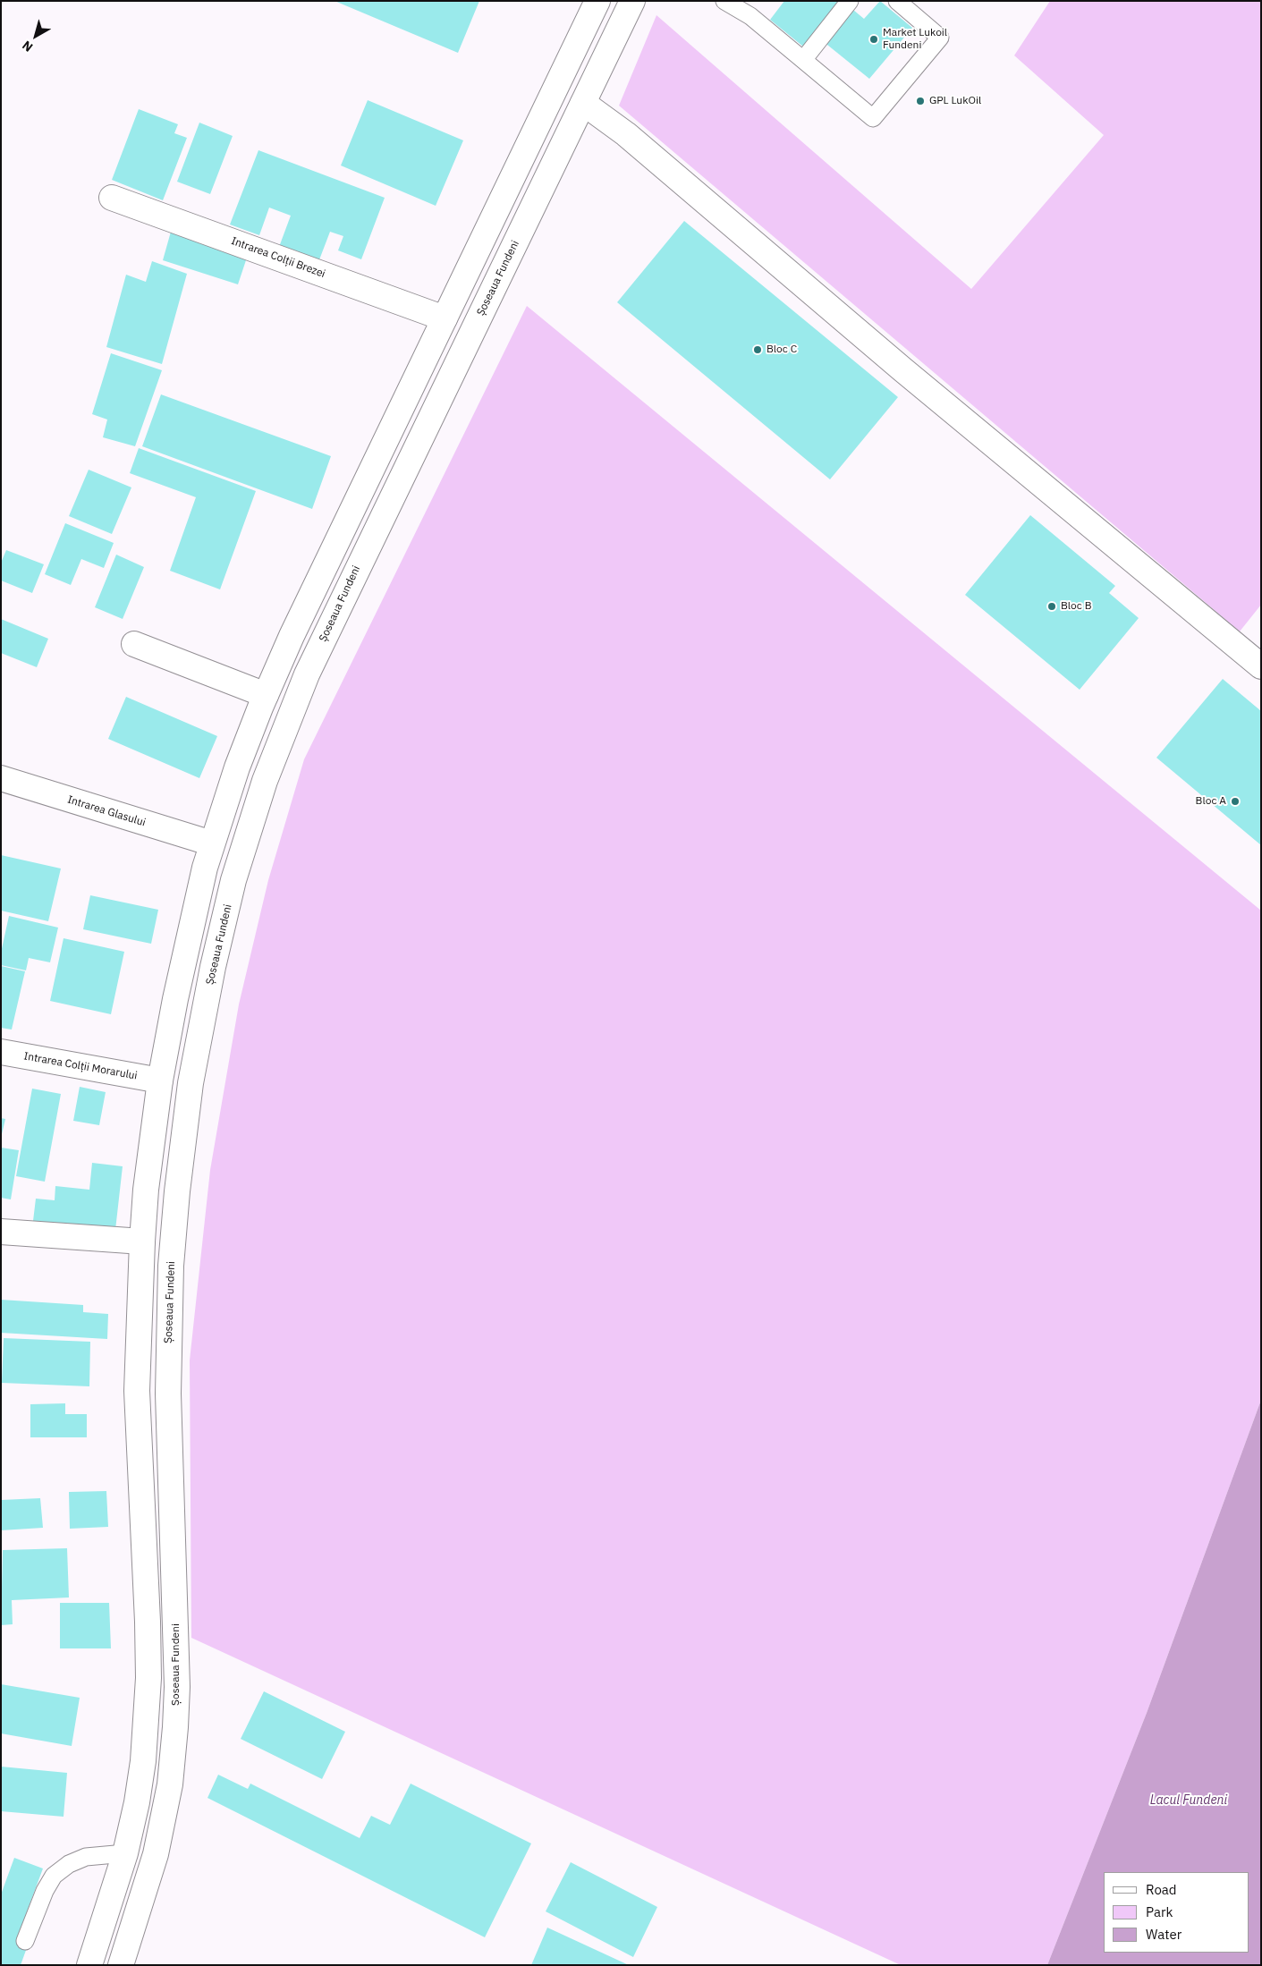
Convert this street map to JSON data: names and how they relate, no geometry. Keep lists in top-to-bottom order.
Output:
{
  "streets": {
    "main road": [
      "Intrarea Colții Brezei",
      "Șoseaua Fundeni",
      "Intrarea Glasului",
      "Intrarea Colții Morarului"
    ]
  },
  "water": ["Lacul Fundeni"],
  "places": [
    "Market Lukoil Fundeni",
    "GPL LukOil",
    "Bloc C",
    "Bloc B",
    "Bloc A"
  ],
  "legend": ["Road", "Park", "Water"],
  "north": "bottom left"
}
